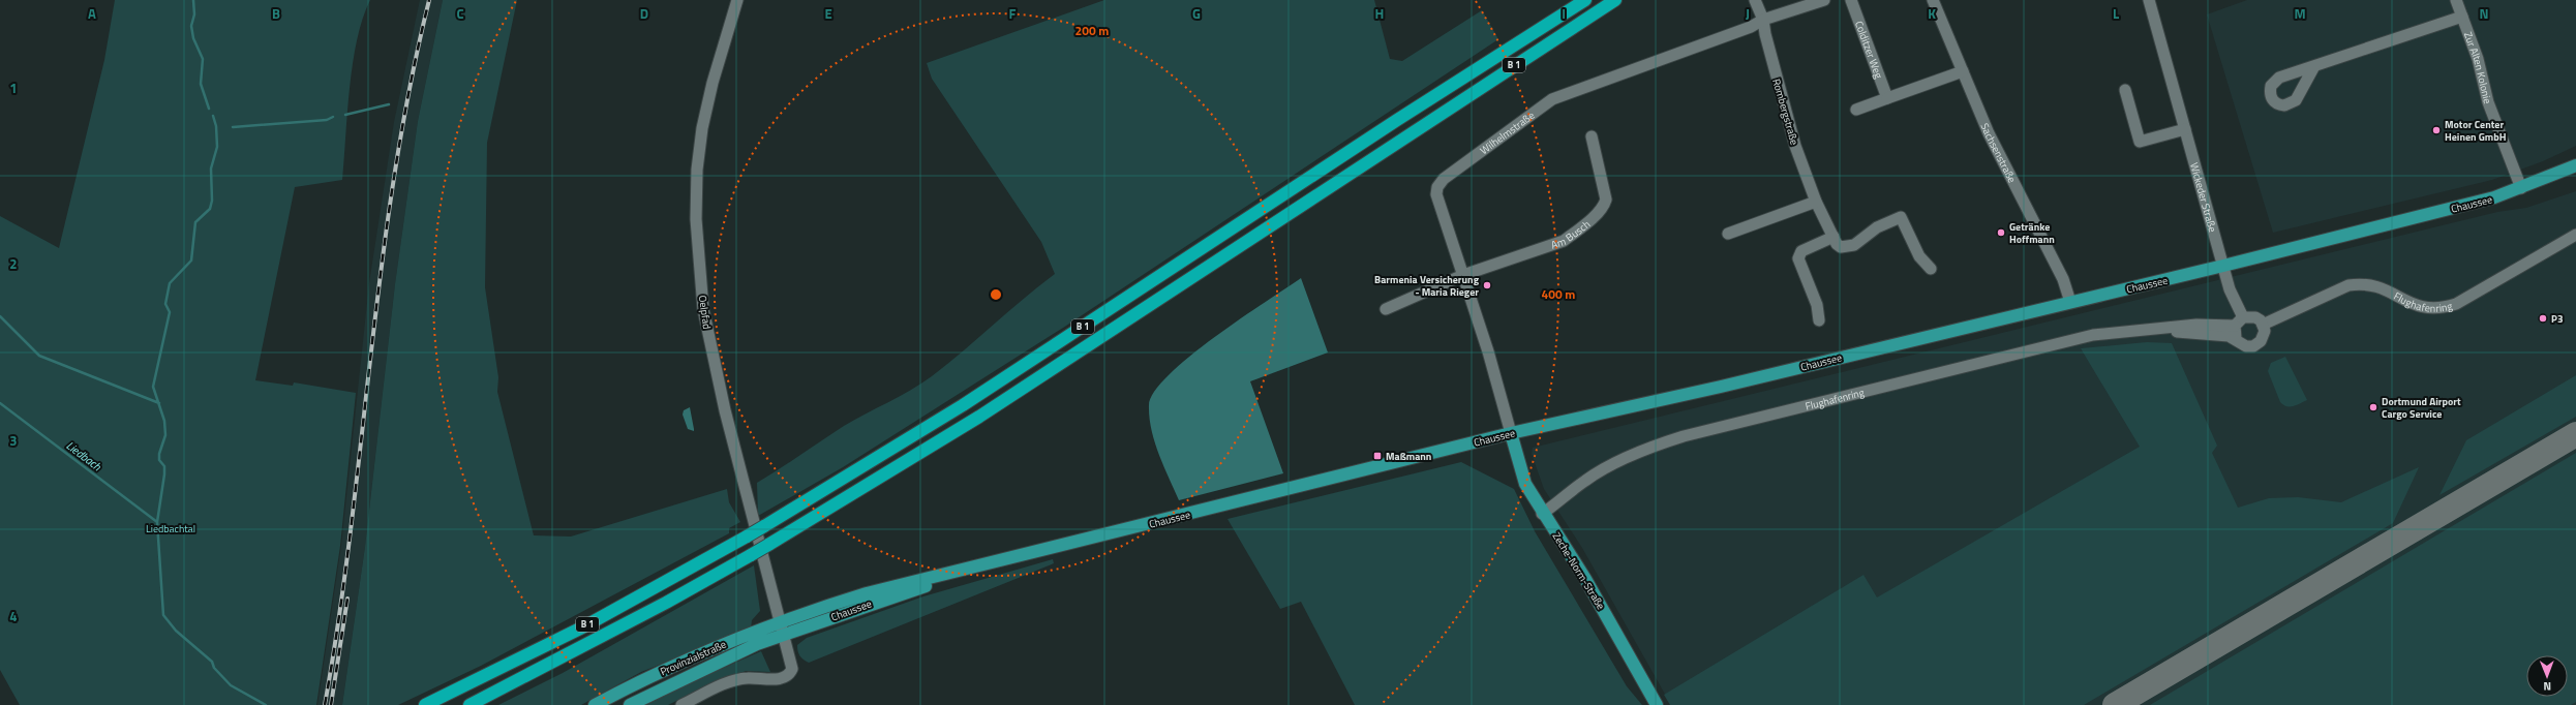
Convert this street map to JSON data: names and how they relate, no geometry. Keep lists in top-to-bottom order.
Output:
{
  "streets": {
    "highway": ["B 1"],
    "main road": ["Chaussee", "Zeche-Norm-Straße", "Provinzialstraße"],
    "street": [
      "Colditzer Weg",
      "Zur Alten Kolonie",
      "Rombergstraße",
      "Wilhelmstraße",
      "Sachsenstraße",
      "Wickeder Straße",
      "Am Busch",
      "Flughafenring",
      "Oelpfad"
    ]
  },
  "crossings": [
    ["Zur Alten Kolonie", "Chaussee"],
    ["Rombergstraße", "Wilhelmstraße"],
    ["Wilhelmstraße", "Chaussee"],
    ["Wilhelmstraße", "Am Busch"],
    ["Wilhelmstraße", "Zeche-Norm-Straße"],
    ["Sachsenstraße", "Chaussee"],
    ["Wickeder Straße", "Chaussee"],
    ["Chaussee", "Oelpfad"],
    ["Chaussee", "Zeche-Norm-Straße"],
    ["Chaussee", "Provinzialstraße"],
    ["Flughafenring", "Zeche-Norm-Straße"],
    ["Oelpfad", "Provinzialstraße"]
  ],
  "water": ["Liedbach"],
  "parks": ["Liedbachtal"],
  "places": {
    "other": [
      "Motor Center Heinen GmbH",
      "Getränke Hoffmann",
      "Barmenia Versicherung - Maria Rieger",
      "P3",
      "Dortmund Airport Cargo Service"
    ],
    "transit": ["Maßmann"]
  },
  "north": "bottom",
  "grid": {
    "columns": [
      "A",
      "B",
      "C",
      "D",
      "E",
      "F",
      "G",
      "H",
      "I",
      "J",
      "K",
      "L",
      "M",
      "N"
    ],
    "rows": [
      "1",
      "2",
      "3",
      "4"
    ]
  },
  "rings": ["200 m", "400 m"]
}
